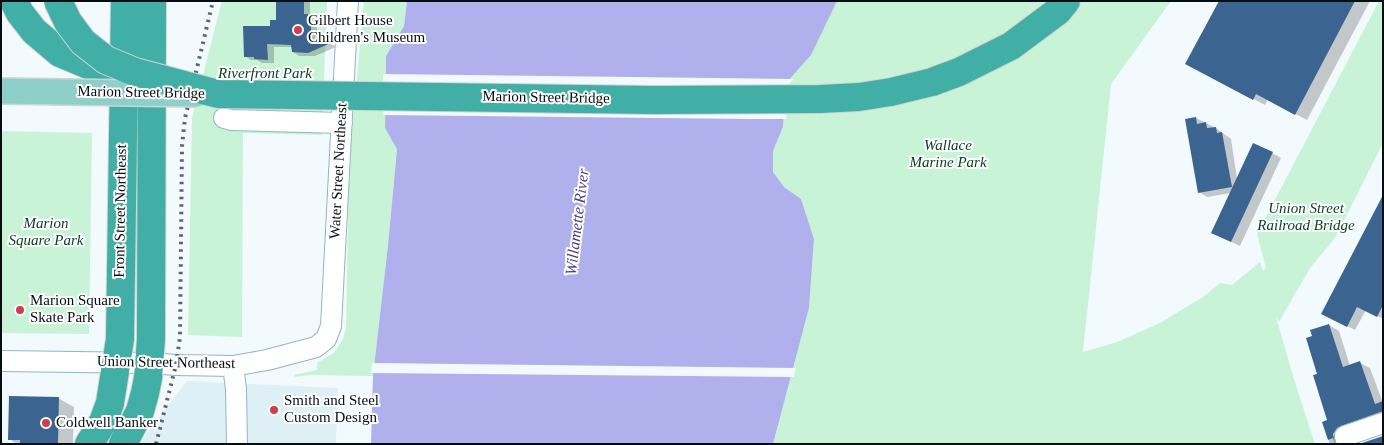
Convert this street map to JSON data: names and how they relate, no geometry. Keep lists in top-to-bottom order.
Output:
{
  "streets": {
    "highway": ["Marion Street Bridge", "Front Street Northeast"],
    "street": ["Water Street Northeast", "Union Street Northeast"]
  },
  "crossings": [
    ["Water Street Northeast", "Union Street Northeast"],
    ["Front Street Northeast", "Union Street Northeast"]
  ],
  "water": ["Willamette River"],
  "parks": [
    "Riverfront Park",
    "Wallace Marine Park",
    "Union Street Railroad Bridge",
    "Marion Square Park"
  ],
  "places": [
    "Gilbert House Children's Museum",
    "Marion Square Skate Park",
    "Smith and Steel Custom Design",
    "Coldwell Banker"
  ]
}
